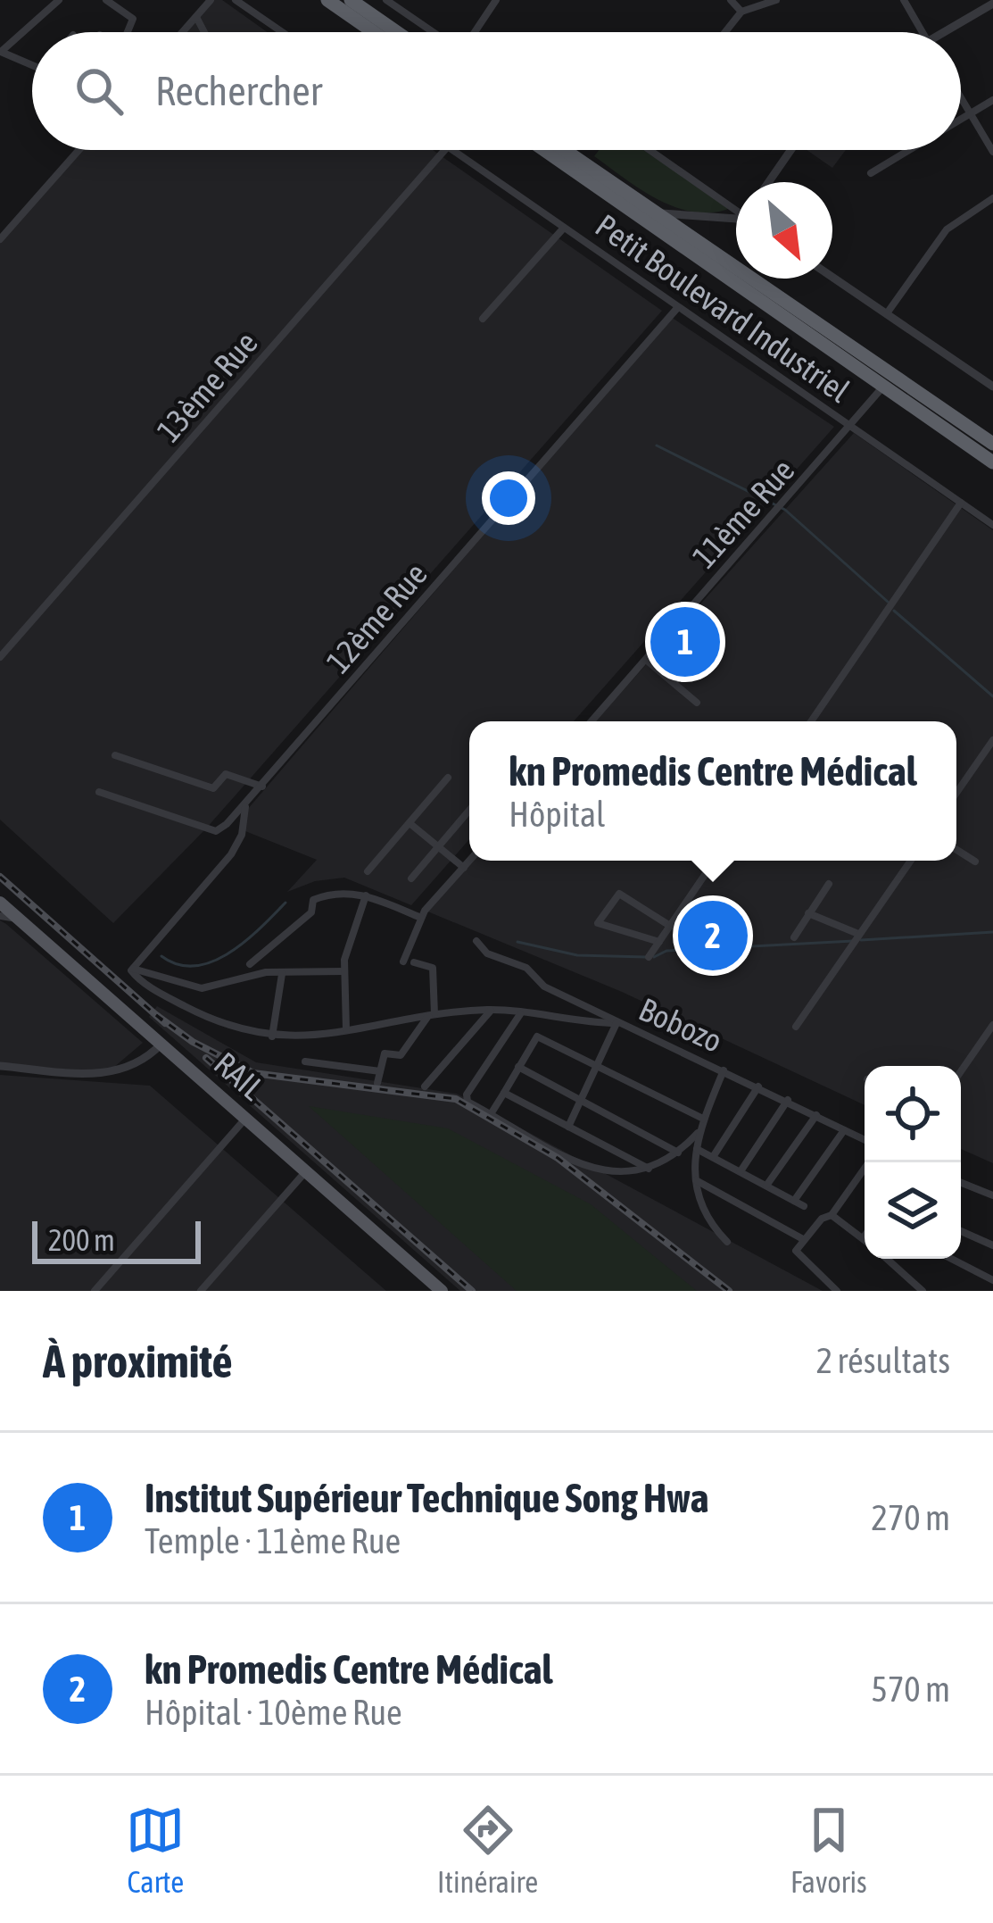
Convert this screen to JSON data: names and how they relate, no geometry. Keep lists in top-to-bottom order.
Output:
{
  "streets": {
    "main road": ["RAIL"],
    "street": [
      "Petit Boulevard Industriel",
      "13ème Rue",
      "11ème Rue",
      "12ème Rue",
      "Bobozo"
    ]
  },
  "crossings": [
    ["Petit Boulevard Industriel", "11ème Rue"],
    ["Petit Boulevard Industriel", "12ème Rue"]
  ],
  "scale_bar": "200 m",
  "north": "bottom right",
  "page": {
    "search": "Rechercher",
    "pins": ["1", "2"],
    "popup": ["kn Promedis Centre Médical", "Hôpital"],
    "scale": "200 m",
    "heading": ["À proximité", "2 résultats"],
    "list": [
      {
        "mark": "1",
        "name": "Institut Supérieur Technique Song Hwa",
        "note": "Temple · 11ème Rue",
        "value": "270 m"
      },
      {
        "mark": "2",
        "name": "kn Promedis Centre Médical",
        "note": "Hôpital · 10ème Rue",
        "value": "570 m"
      }
    ],
    "nav": ["Carte", "Itinéraire", "Favoris"]
  }
}
